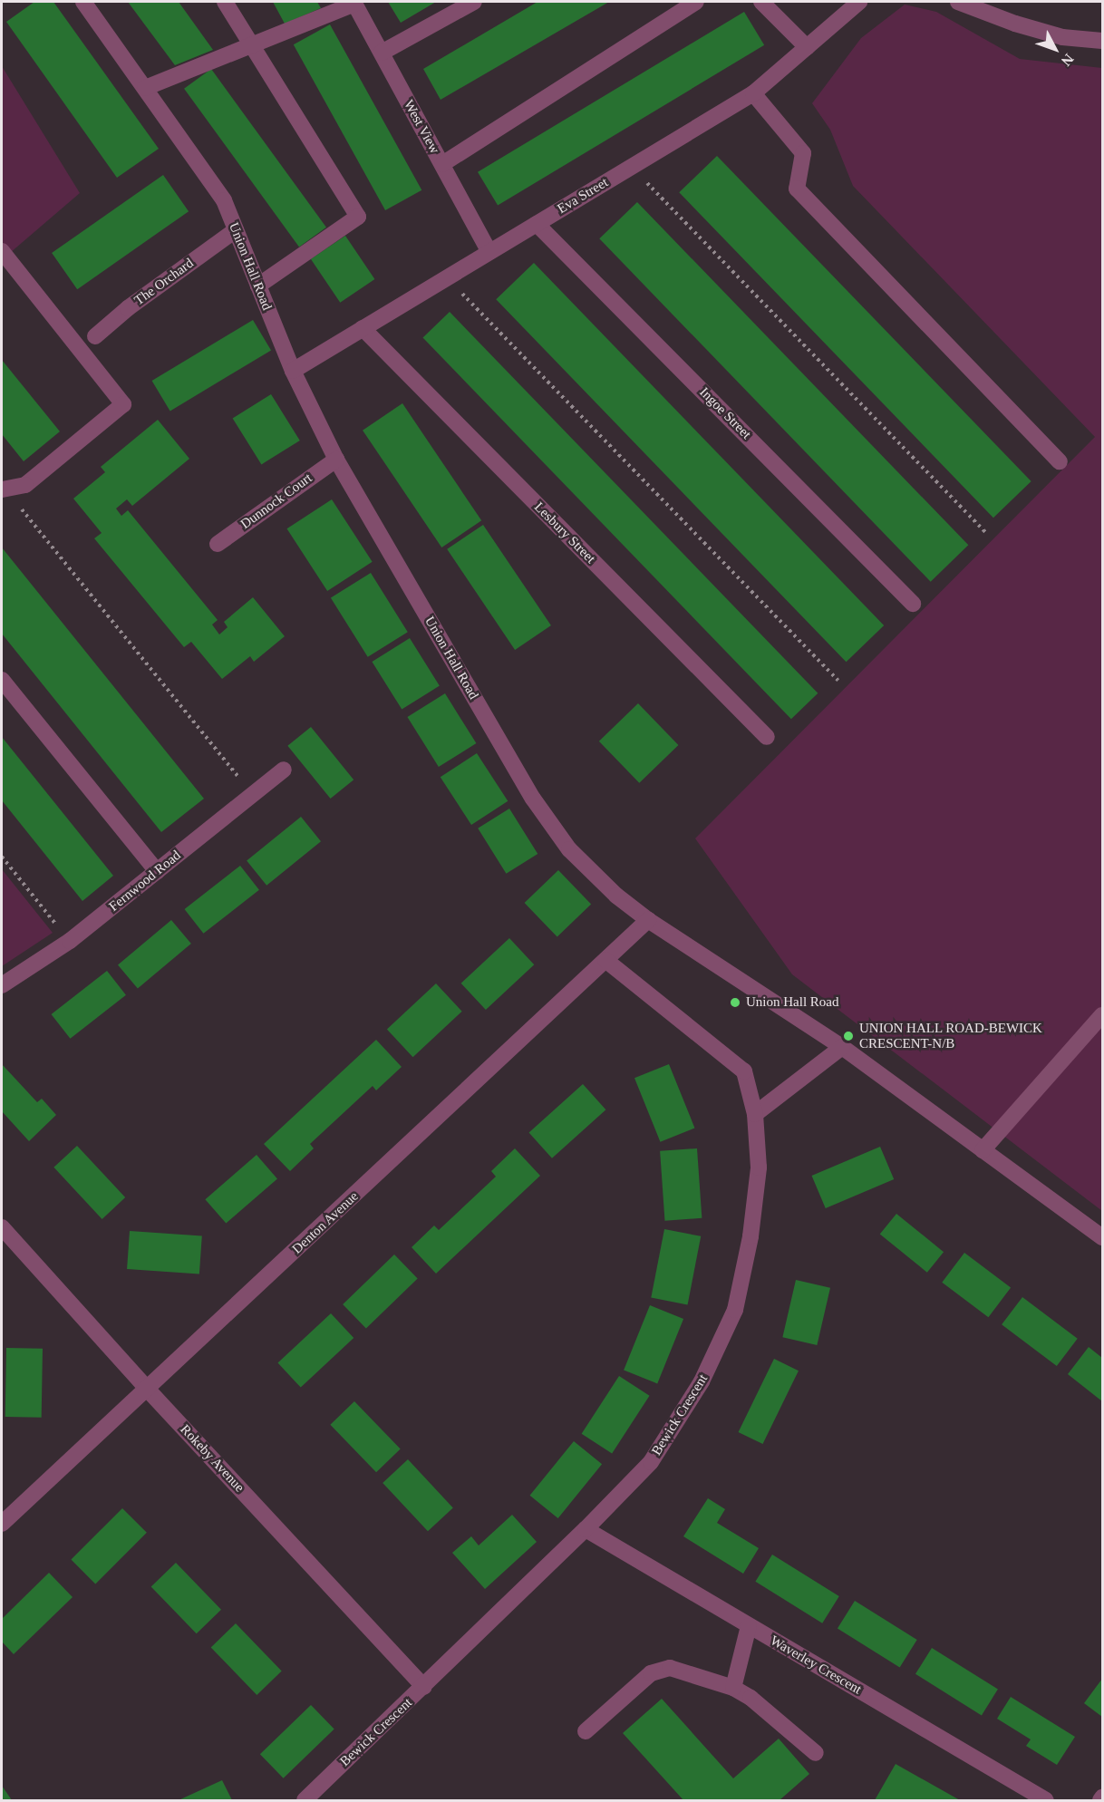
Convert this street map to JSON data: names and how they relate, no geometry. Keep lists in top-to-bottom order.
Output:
{
  "streets": {
    "street": [
      "West View",
      "Eva Street",
      "Union Hall Road",
      "The Orchard",
      "Ingoe Street",
      "Dunnock Court",
      "Lesbury Street",
      "Fernwood Road",
      "Denton Avenue",
      "Bewick Crescent",
      "Rokeby Avenue",
      "Waverley Crescent"
    ]
  },
  "crossings": [
    ["West View", "Eva Street"],
    ["Eva Street", "Union Hall Road"],
    ["Eva Street", "Ingoe Street"],
    ["Eva Street", "Lesbury Street"],
    ["Union Hall Road", "The Orchard"],
    ["Union Hall Road", "Dunnock Court"],
    ["Union Hall Road", "Denton Avenue"],
    ["Denton Avenue", "Bewick Crescent"],
    ["Denton Avenue", "Rokeby Avenue"],
    ["Bewick Crescent", "Rokeby Avenue"],
    ["Bewick Crescent", "Waverley Crescent"]
  ],
  "places": ["Union Hall Road", "UNION HALL ROAD-BEWICK CRESCENT-N/B"],
  "north": "bottom right"
}
